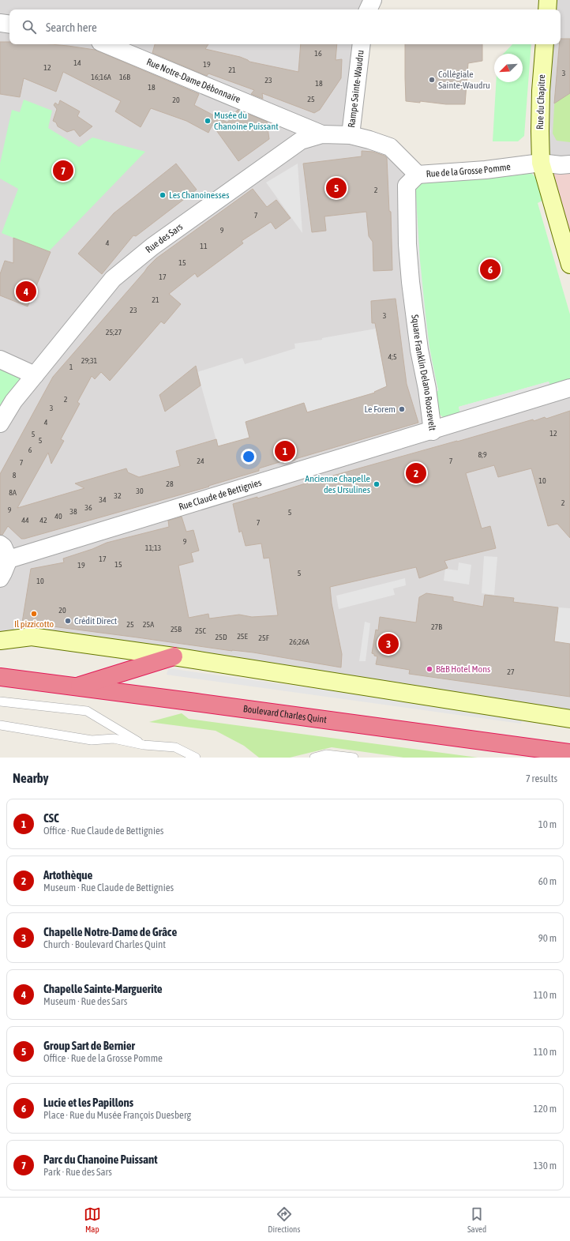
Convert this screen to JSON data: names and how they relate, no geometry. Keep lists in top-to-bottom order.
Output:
{
  "streets": {
    "highway": ["Boulevard Charles Quint"],
    "street": [
      "Rue Notre-Dame Débonnaire",
      "Rampe Sainte-Waudru",
      "Rue du Chapitre",
      "Rue de la Grosse Pomme",
      "Rue des Sars",
      "Square Franklin Delano Roosevelt",
      "Rue Claude de Bettignies"
    ]
  },
  "crossings": [
    ["Rue Notre-Dame Débonnaire", "Rue de la Grosse Pomme"],
    ["Rue Notre-Dame Débonnaire", "Rue des Sars"],
    ["Rampe Sainte-Waudru", "Rue de la Grosse Pomme"],
    ["Rue du Chapitre", "Rue de la Grosse Pomme"],
    ["Rue de la Grosse Pomme", "Rue des Sars"],
    ["Rue de la Grosse Pomme", "Square Franklin Delano Roosevelt"],
    ["Square Franklin Delano Roosevelt", "Rue Claude de Bettignies"]
  ],
  "places": [
    "Collégiale Sainte-Waudru",
    "Musée du Chanoine Puissant",
    "Les Chanoinesses",
    "Le Forem",
    "Ancienne Chapelle des Ursulines",
    "Il pizzicotto",
    "Crédit Direct",
    "B&B Hotel Mons"
  ],
  "house_numbers": [
    "16",
    "14",
    "19",
    "12",
    "21",
    "3",
    "16;16A",
    "16B",
    "23",
    "18",
    "18",
    "25",
    "20",
    "2",
    "7",
    "9",
    "4",
    "11",
    "15",
    "17",
    "21",
    "23",
    "3",
    "25;27",
    "4;5",
    "29;31",
    "1",
    "2",
    "3",
    "4",
    "12",
    "5",
    "5",
    "6",
    "8;9",
    "24",
    "7",
    "7",
    "8",
    "10",
    "28",
    "30",
    "8A",
    "32",
    "34",
    "2",
    "36",
    "9",
    "38",
    "5",
    "40",
    "44",
    "42",
    "7",
    "9",
    "11;13",
    "17",
    "15",
    "19",
    "5",
    "10",
    "20",
    "25",
    "25A",
    "27B",
    "25B",
    "25C",
    "25E",
    "25D",
    "25F",
    "26;26A",
    "27"
  ],
  "north": "bottom left",
  "page": {
    "search": "Search here",
    "pins": [
      "7",
      "5",
      "6",
      "4",
      "1",
      "2",
      "3"
    ],
    "heading": ["Nearby", "7 results"],
    "list": [
      {
        "mark": "1",
        "name": "CSC",
        "note": "Office · Rue Claude de Bettignies",
        "value": "10 m"
      },
      {
        "mark": "2",
        "name": "Artothèque",
        "note": "Museum · Rue Claude de Bettignies",
        "value": "60 m"
      },
      {
        "mark": "3",
        "name": "Chapelle Notre-Dame de Grâce",
        "note": "Church · Boulevard Charles Quint",
        "value": "90 m"
      },
      {
        "mark": "4",
        "name": "Chapelle Sainte-Marguerite",
        "note": "Museum · Rue des Sars",
        "value": "110 m"
      },
      {
        "mark": "5",
        "name": "Group Sart de Bernier",
        "note": "Office · Rue de la Grosse Pomme",
        "value": "110 m"
      },
      {
        "mark": "6",
        "name": "Lucie et les Papillons",
        "note": "Place · Rue du Musée François Duesberg",
        "value": "120 m"
      },
      {
        "mark": "7",
        "name": "Parc du Chanoine Puissant",
        "note": "Park · Rue des Sars",
        "value": "130 m"
      }
    ],
    "nav": ["Map", "Directions", "Saved"]
  }
}
